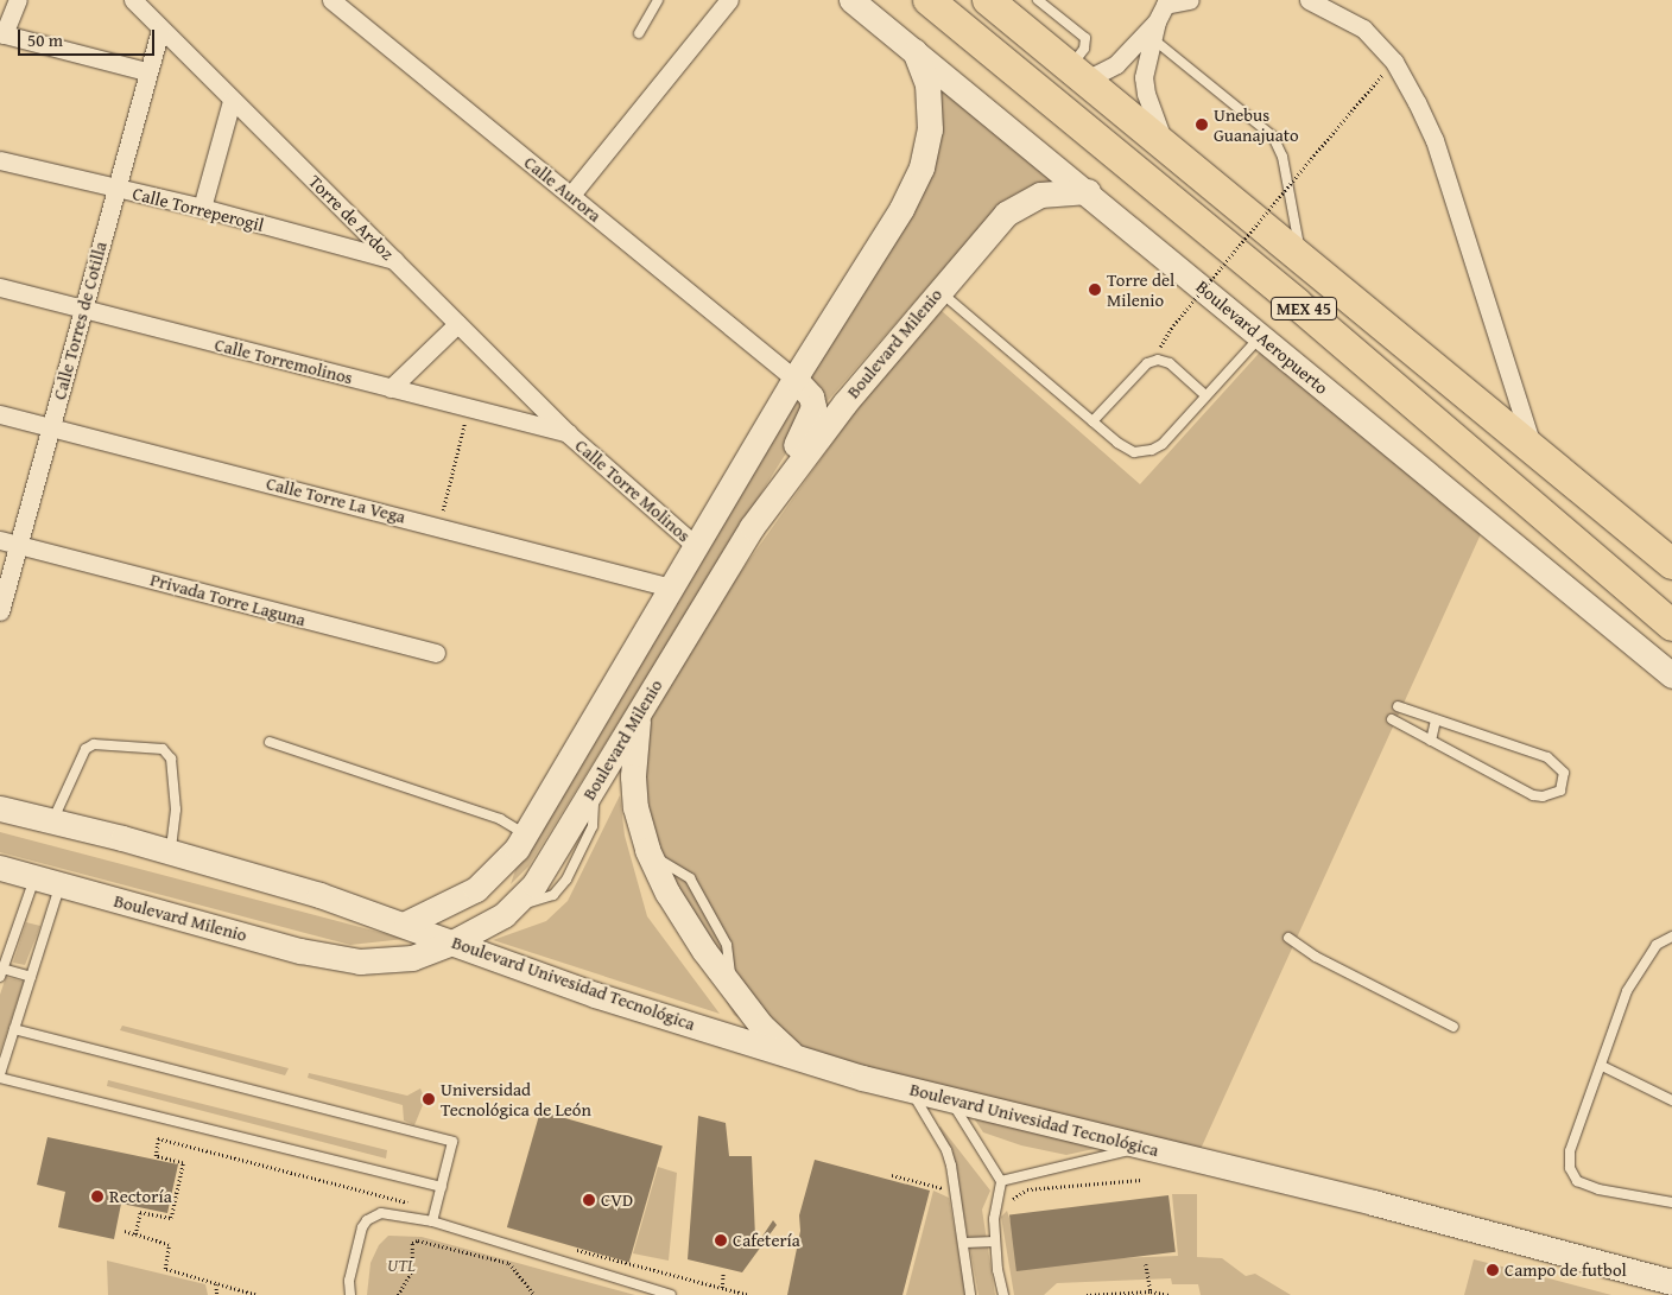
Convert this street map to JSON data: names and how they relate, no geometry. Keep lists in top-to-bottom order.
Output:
{
  "streets": {
    "highway": ["MEX 45"],
    "street": [
      "Calle Aurora",
      "Calle Torreperogil",
      "Torre de Ardoz",
      "Calle Torres de Cotilla",
      "Boulevard Aeropuerto",
      "Boulevard Milenio",
      "Calle Torremolinos",
      "Calle Torre Molinos",
      "Calle Torre La Vega",
      "Privada Torre Laguna",
      "Boulevard Univesidad Tecnológica"
    ]
  },
  "crossings": [
    ["Calle Aurora", "Boulevard Milenio"],
    ["Calle Torreperogil", "Torre de Ardoz"],
    ["Calle Torreperogil", "Calle Torres de Cotilla"],
    ["Torre de Ardoz", "Calle Torres de Cotilla"],
    ["Torre de Ardoz", "Calle Torremolinos"],
    ["Torre de Ardoz", "Calle Torre Molinos"],
    ["Calle Torres de Cotilla", "Calle Torremolinos"],
    ["Calle Torres de Cotilla", "Calle Torre La Vega"],
    ["Calle Torres de Cotilla", "Privada Torre Laguna"],
    ["Boulevard Aeropuerto", "Boulevard Milenio"],
    ["Boulevard Milenio", "Calle Torre Molinos"],
    ["Boulevard Milenio", "Calle Torre La Vega"],
    ["Boulevard Milenio", "Boulevard Univesidad Tecnológica"],
    ["Calle Torremolinos", "Calle Torre Molinos"]
  ],
  "parks": ["UTL"],
  "places": [
    "Unebus Guanajuato",
    "Torre del Milenio",
    "Universidad Tecnológica de León",
    "Rectoría",
    "CVD",
    "Cafetería",
    "Campo de futbol"
  ],
  "scale_bar": "50 m"
}
